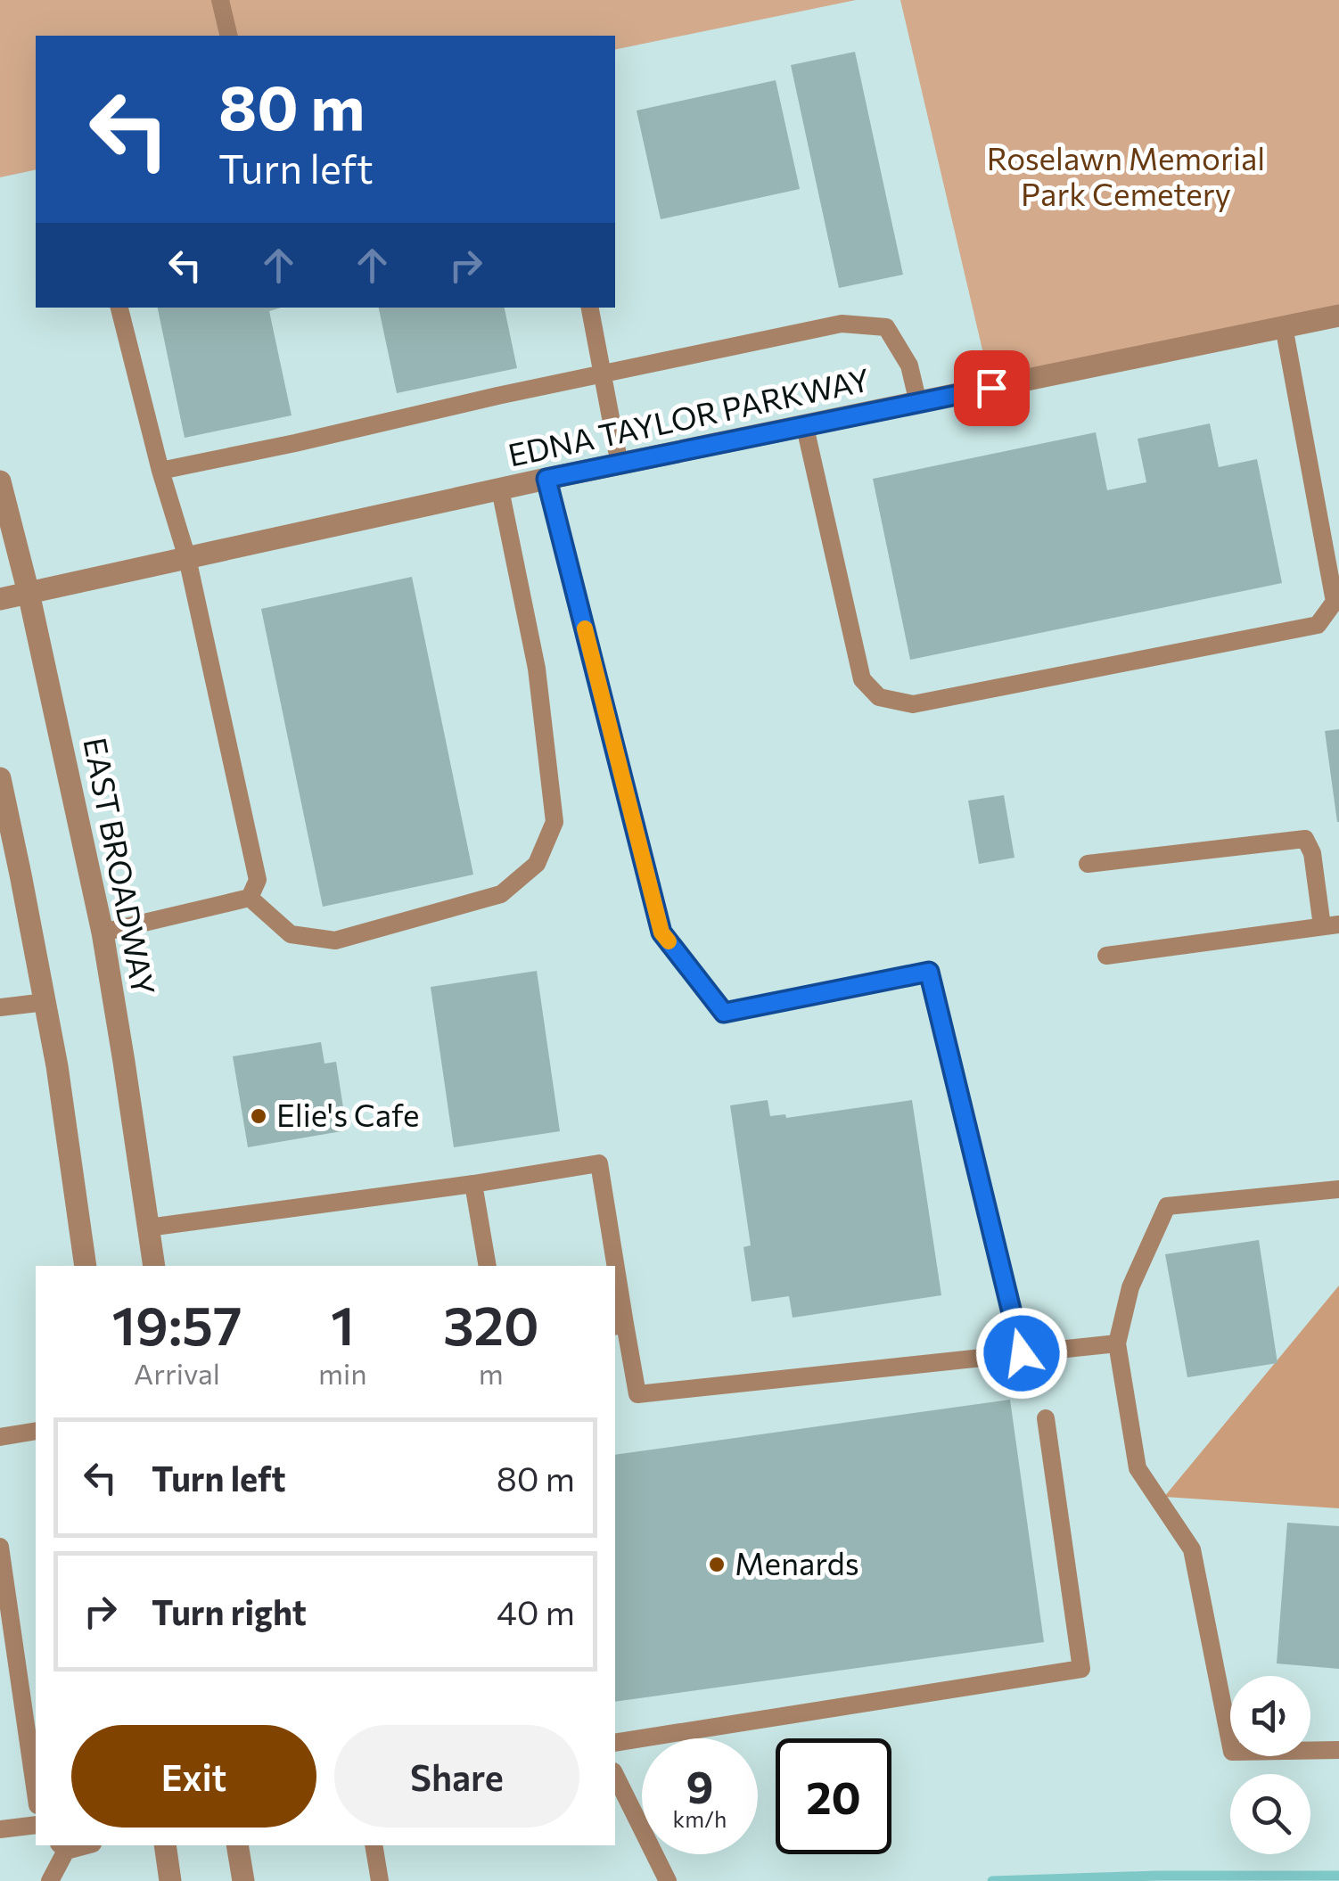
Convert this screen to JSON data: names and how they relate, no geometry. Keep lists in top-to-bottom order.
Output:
{
  "streets": {
    "street": ["EDNA TAYLOR PARKWAY", "EAST BROADWAY"]
  },
  "crossings": [
    ["EDNA TAYLOR PARKWAY", "EAST BROADWAY"]
  ],
  "parks": ["Roselawn Memorial Park Cemetery"],
  "places": ["Elie's Cafe", "Menards"],
  "page": {
    "turn": ["80 m", "Turn left"],
    "eta": [
      "19:57",
      "Arrival",
      "1",
      "min",
      "320",
      "m"
    ],
    "list": [
      {
        "name": "Turn left",
        "value": "80 m"
      },
      {
        "name": "Turn right",
        "value": "40 m"
      }
    ],
    "buttons": ["Exit", "Share"],
    "speed": "9 km/h",
    "limit": "20"
  }
}
